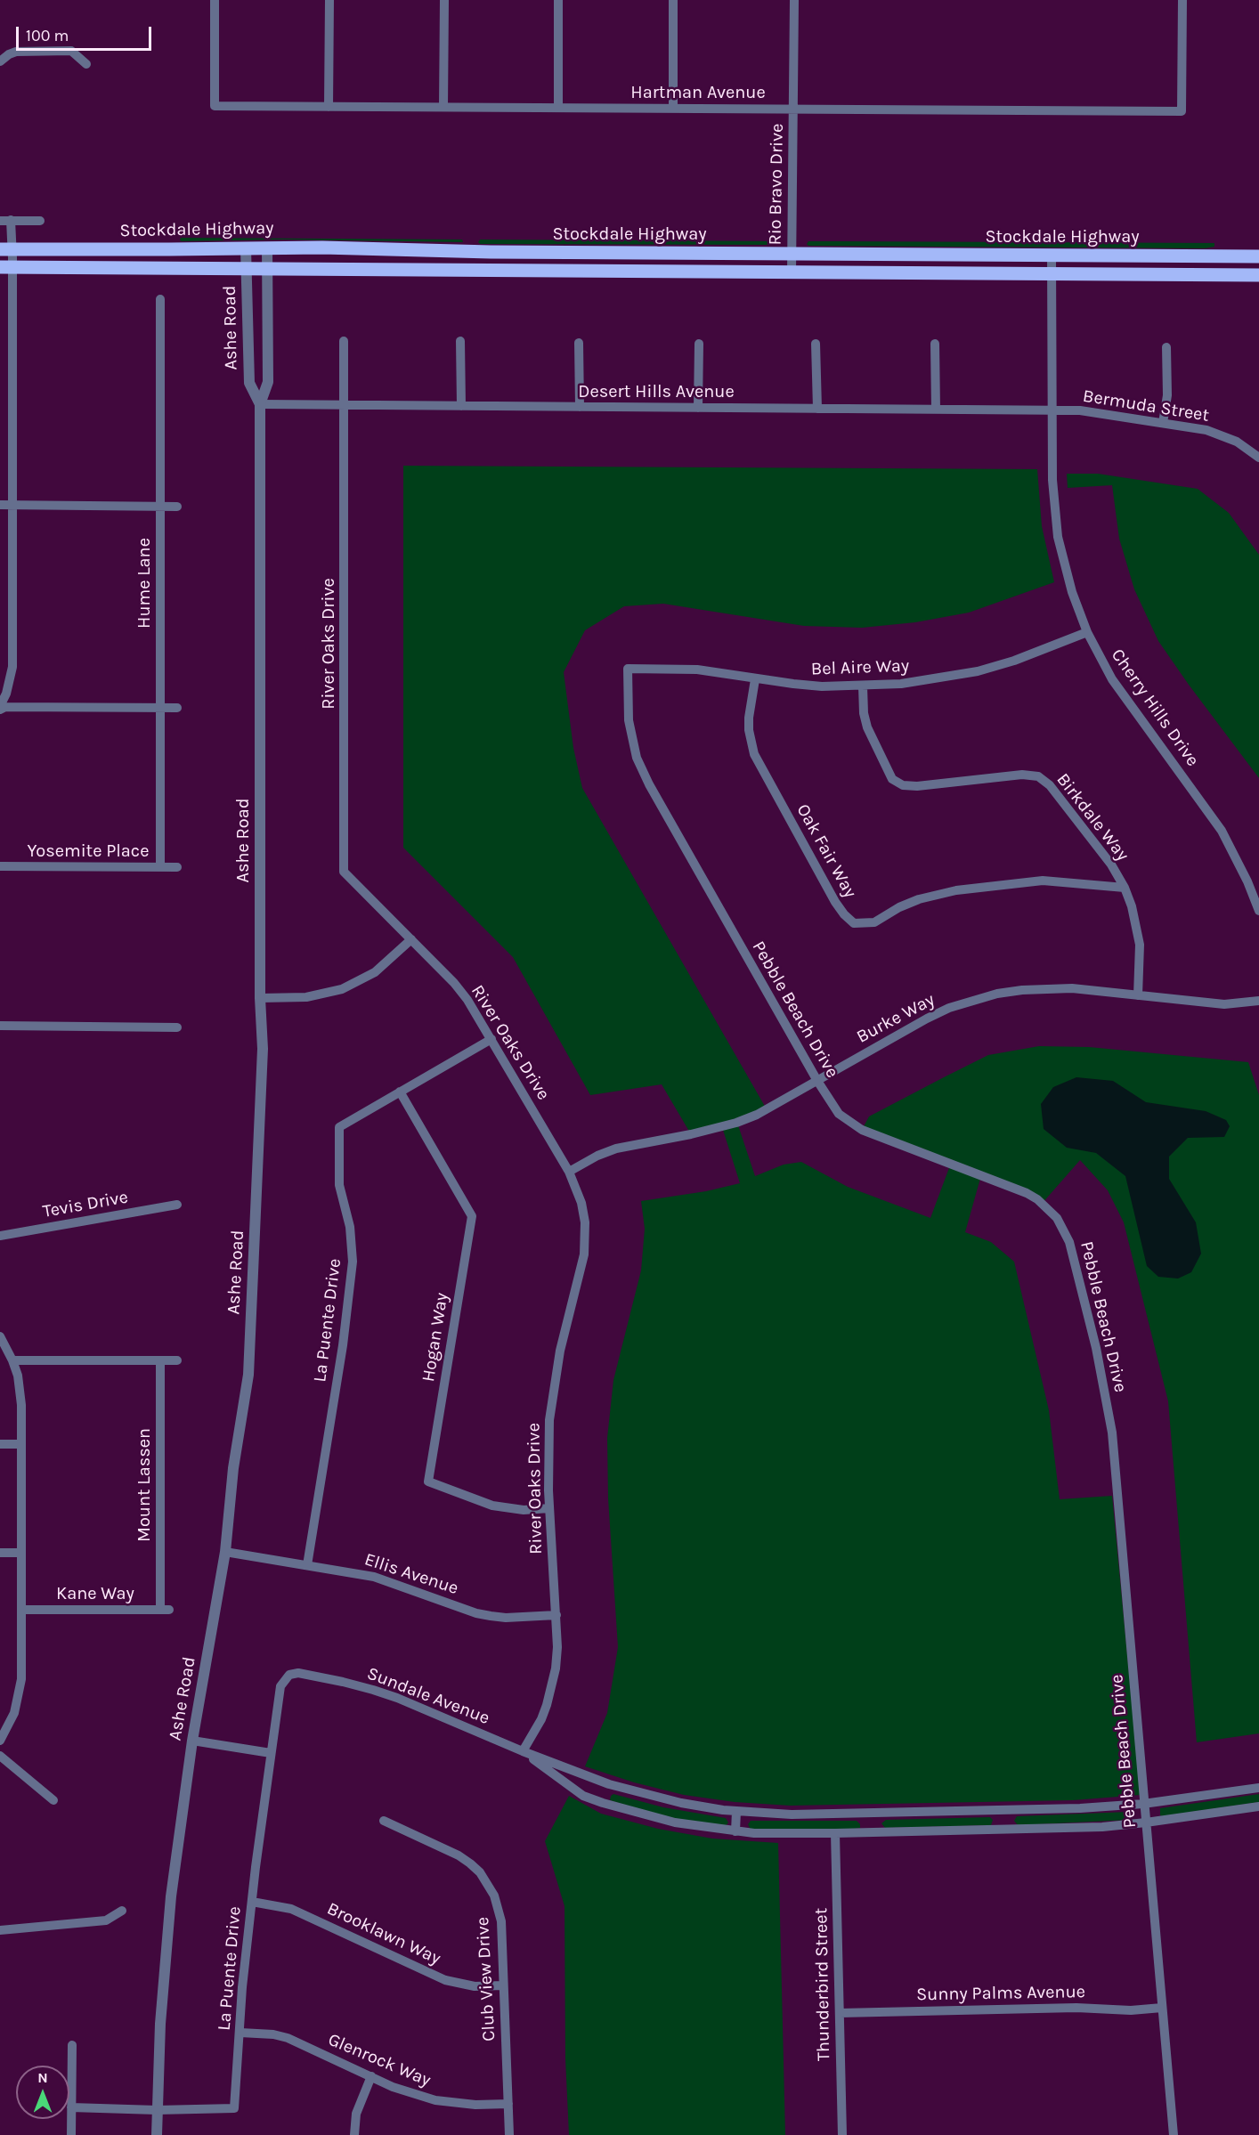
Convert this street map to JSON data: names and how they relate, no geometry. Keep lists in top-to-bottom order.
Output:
{
  "streets": {
    "main road": ["Stockdale Highway"],
    "street": [
      "Hartman Avenue",
      "Rio Bravo Drive",
      "Ashe Road",
      "Desert Hills Avenue",
      "Bermuda Street",
      "Hume Lane",
      "River Oaks Drive",
      "Bel Aire Way",
      "Cherry Hills Drive",
      "Birkdale Way",
      "Yosemite Place",
      "Oak Fair Way",
      "Pebble Beach Drive",
      "Burke Way",
      "Tevis Drive",
      "La Puente Drive",
      "Hogan Way",
      "Mount Lassen",
      "Ellis Avenue",
      "Kane Way",
      "Sundale Avenue",
      "Brooklawn Way",
      "Club View Drive",
      "Thunderbird Street",
      "Sunny Palms Avenue",
      "Glenrock Way"
    ]
  },
  "crossings": [
    ["Hartman Avenue", "Rio Bravo Drive"],
    ["Rio Bravo Drive", "Stockdale Highway"],
    ["Stockdale Highway", "Ashe Road"],
    ["Stockdale Highway", "Cherry Hills Drive"],
    ["Ashe Road", "Desert Hills Avenue"],
    ["Ashe Road", "La Puente Drive"],
    ["Ashe Road", "Ellis Avenue"],
    ["Desert Hills Avenue", "Bermuda Street"],
    ["Desert Hills Avenue", "River Oaks Drive"],
    ["Desert Hills Avenue", "Cherry Hills Drive"],
    ["Bermuda Street", "Cherry Hills Drive"],
    ["Hume Lane", "Yosemite Place"],
    ["River Oaks Drive", "Burke Way"],
    ["River Oaks Drive", "La Puente Drive"],
    ["River Oaks Drive", "Hogan Way"],
    ["River Oaks Drive", "Ellis Avenue"],
    ["River Oaks Drive", "Sundale Avenue"],
    ["Bel Aire Way", "Cherry Hills Drive"],
    ["Bel Aire Way", "Birkdale Way"],
    ["Bel Aire Way", "Oak Fair Way"],
    ["Bel Aire Way", "Pebble Beach Drive"],
    ["Birkdale Way", "Oak Fair Way"],
    ["Birkdale Way", "Burke Way"],
    ["Pebble Beach Drive", "Burke Way"],
    ["Pebble Beach Drive", "Sundale Avenue"],
    ["Pebble Beach Drive", "Sunny Palms Avenue"],
    ["La Puente Drive", "Hogan Way"],
    ["La Puente Drive", "Ellis Avenue"],
    ["La Puente Drive", "Sundale Avenue"],
    ["La Puente Drive", "Brooklawn Way"],
    ["La Puente Drive", "Glenrock Way"],
    ["Mount Lassen", "Kane Way"],
    ["Sundale Avenue", "Thunderbird Street"],
    ["Brooklawn Way", "Club View Drive"],
    ["Club View Drive", "Glenrock Way"],
    ["Thunderbird Street", "Sunny Palms Avenue"]
  ],
  "scale_bar": "100 m",
  "north": "top"
}
